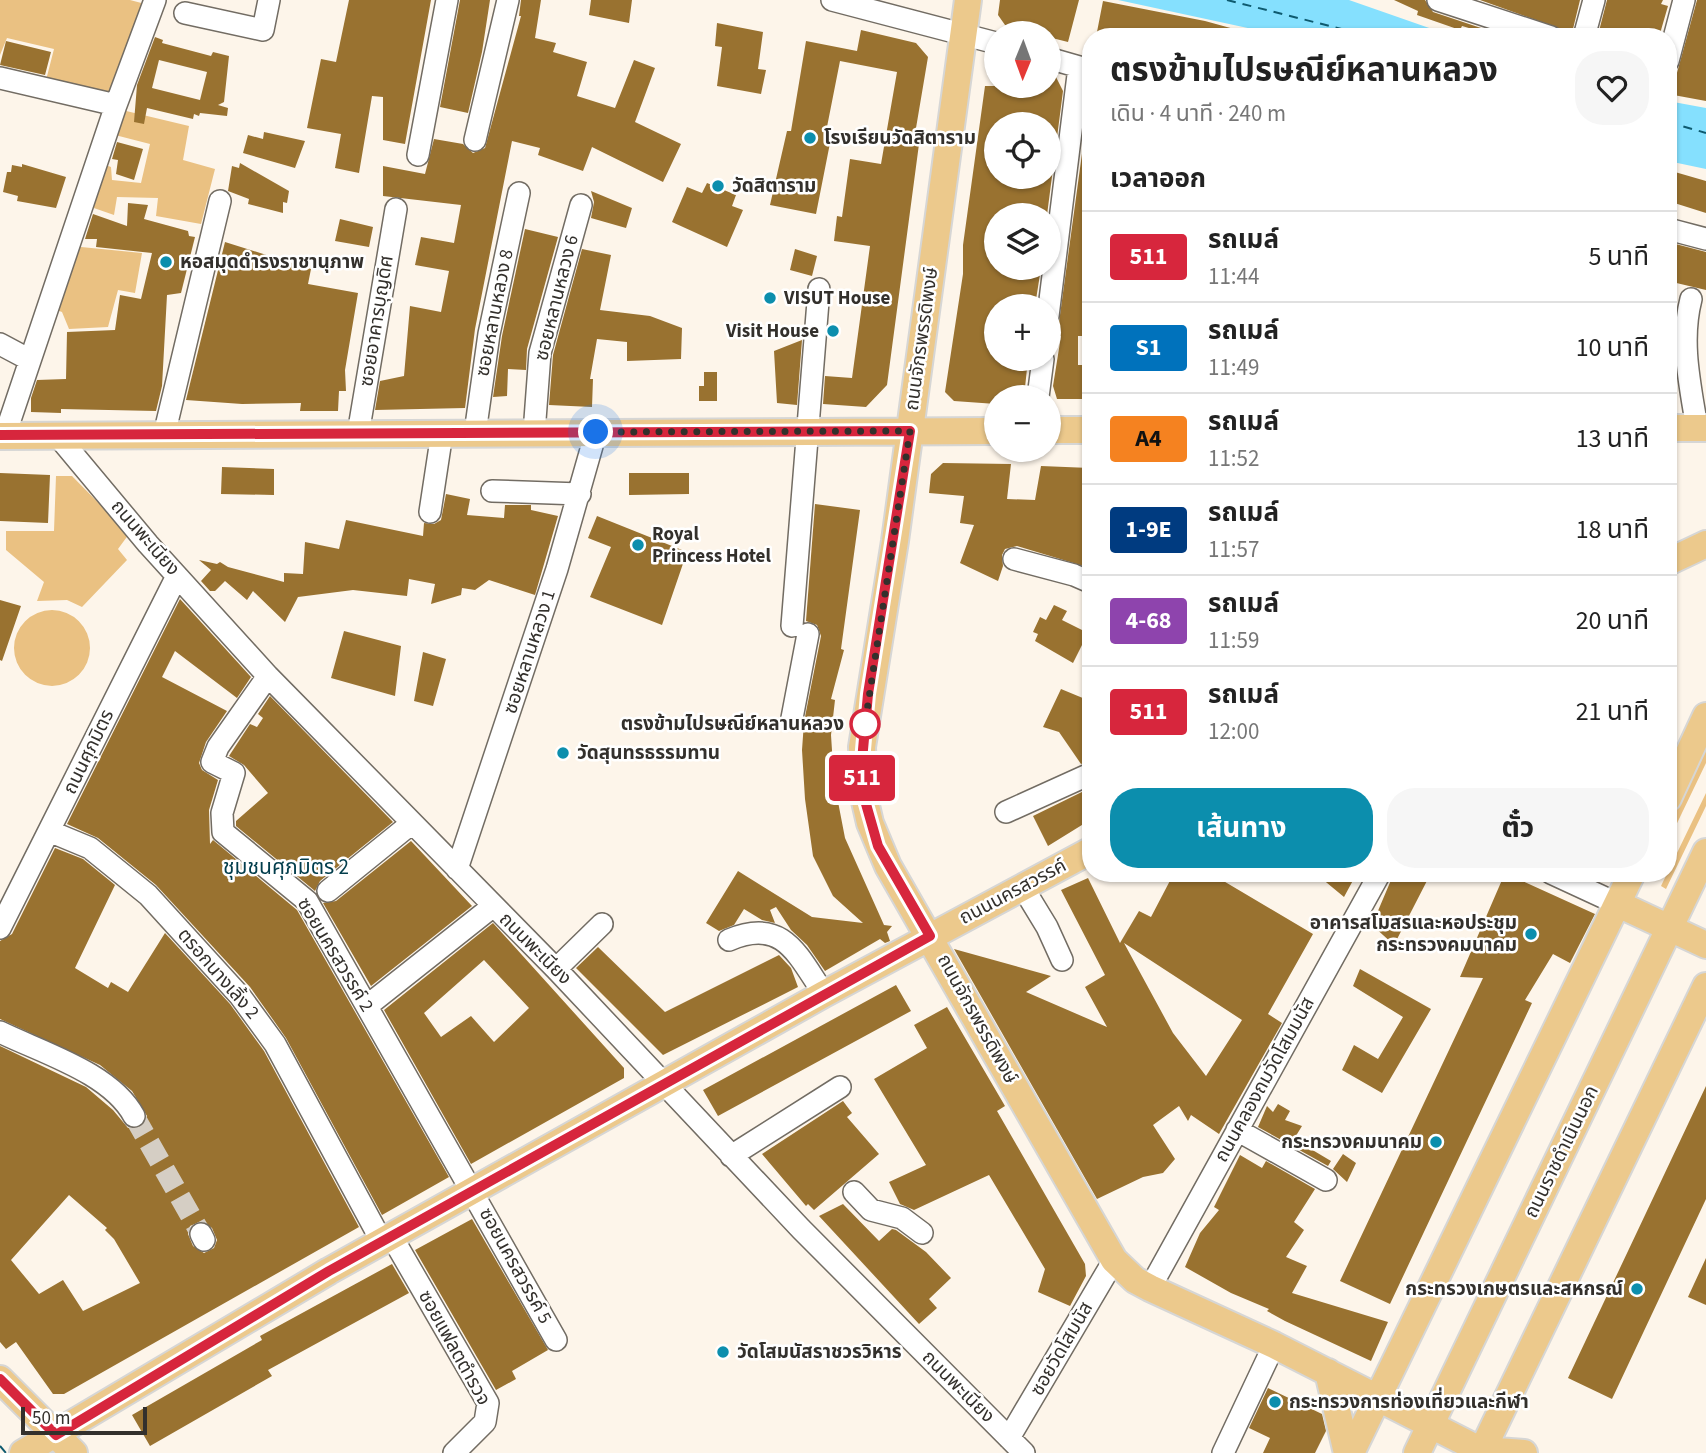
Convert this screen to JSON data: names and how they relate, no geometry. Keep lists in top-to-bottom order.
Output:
{
  "streets": {
    "main road": ["ถนนจักรพรรดิพงษ์", "ถนนนครสวรรค์", "ถนนราชดำเนินนอก"],
    "street": [
      "ซอยหลานหลวง 6",
      "ซอยหลานหลวง 8",
      "ซอยอาคารบุญดิศ",
      "ถนนพะเนียง",
      "ซอยหลานหลวง 1",
      "ถนนศุภมิตร",
      "ซอยนครสวรรค์ 2",
      "ตรอกนางเลิ้ง 2",
      "ถนนคลองถมวัดโสมมนัส",
      "ซอยนครสวรรค์ 5",
      "ซอยแฟลตตำรวจ",
      "ซอยวัดโสมนัส"
    ]
  },
  "crossings": [
    ["ถนนจักรพรรดิพงษ์", "ถนนนครสวรรค์"],
    ["ถนนจักรพรรดิพงษ์", "ถนนคลองถมวัดโสมมนัส"],
    ["ถนนจักรพรรดิพงษ์", "ถนนราชดำเนินนอก"],
    ["ถนนจักรพรรดิพงษ์", "ซอยวัดโสมนัส"],
    ["ถนนพะเนียง", "ซอยหลานหลวง 1"],
    ["ถนนพะเนียง", "ถนนศุภมิตร"],
    ["ถนนพะเนียง", "ถนนนครสวรรค์"],
    ["ถนนพะเนียง", "ซอยนครสวรรค์ 2"],
    ["ถนนพะเนียง", "ซอยวัดโสมนัส"],
    ["ถนนศุภมิตร", "ตรอกนางเลิ้ง 2"],
    ["ถนนนครสวรรค์", "ซอยนครสวรรค์ 2"],
    ["ถนนนครสวรรค์", "ตรอกนางเลิ้ง 2"],
    ["ถนนนครสวรรค์", "ซอยนครสวรรค์ 5"],
    ["ถนนนครสวรรค์", "ซอยแฟลตตำรวจ"],
    ["ซอยนครสวรรค์ 2", "ซอยนครสวรรค์ 5"],
    ["ตรอกนางเลิ้ง 2", "ซอยแฟลตตำรวจ"]
  ],
  "districts": ["ชุมชนศุภมิตร 2"],
  "places": [
    "โรงเรียนวัดสิตาราม",
    "วัดสิตาราม",
    "หอสมุดดำรงราชานุภาพ",
    "VISUT House",
    "Visit House",
    "Royal Princess Hotel",
    "ตรงข้ามไปรษณีย์หลานหลวง",
    "วัดสุนทรธรรมทาน",
    "อาคารสโมสรและหอประชุม กระทรวงคมนาคม",
    "กระทรวงคมนาคม",
    "กระทรวงเกษตรและสหกรณ์",
    "วัดโสมนัสราชวรวิหาร",
    "กระทรวงการท่องเที่ยวและกีฬา"
  ],
  "lines": ["bus line 511"],
  "scale_bar": "50 m",
  "north": "bottom",
  "page": {
    "on_map": "511",
    "map_buttons": ["+", "−"],
    "heading": [
      ["ตรงข้ามไปรษณีย์หลานหลวง", "เดิน · 4 นาที · 240 m"],
      "เวลาออก"
    ],
    "list": [
      {
        "mark": "511",
        "name": "รถเมล์",
        "note": "11:44",
        "value": "5 นาที"
      },
      {
        "mark": "S1",
        "name": "รถเมล์",
        "note": "11:49",
        "value": "10 นาที"
      },
      {
        "mark": "A4",
        "name": "รถเมล์",
        "note": "11:52",
        "value": "13 นาที"
      },
      {
        "mark": "1-9E",
        "name": "รถเมล์",
        "note": "11:57",
        "value": "18 นาที"
      },
      {
        "mark": "4-68",
        "name": "รถเมล์",
        "note": "11:59",
        "value": "20 นาที"
      },
      {
        "mark": "511",
        "name": "รถเมล์",
        "note": "12:00",
        "value": "21 นาที"
      }
    ],
    "buttons": ["เส้นทาง", "ตั๋ว"],
    "scale": "50 m"
  }
}
